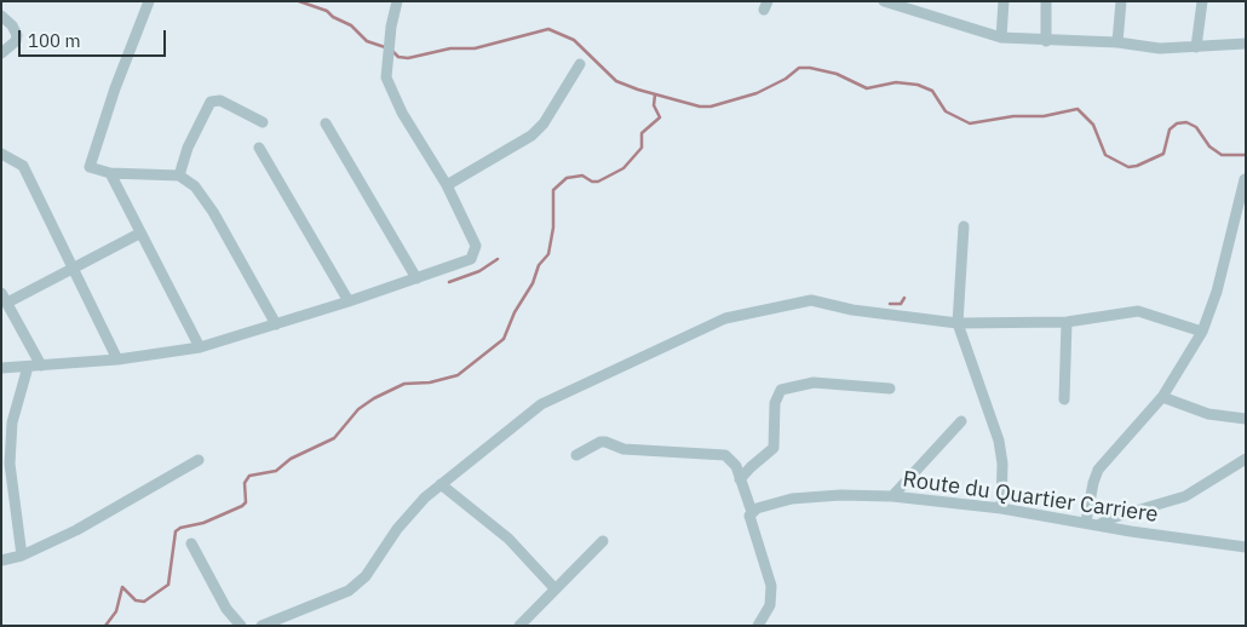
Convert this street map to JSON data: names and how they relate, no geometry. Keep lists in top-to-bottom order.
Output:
{
  "streets": {
    "street": ["Route du Quartier Carriere"]
  },
  "scale_bar": "100 m"
}
